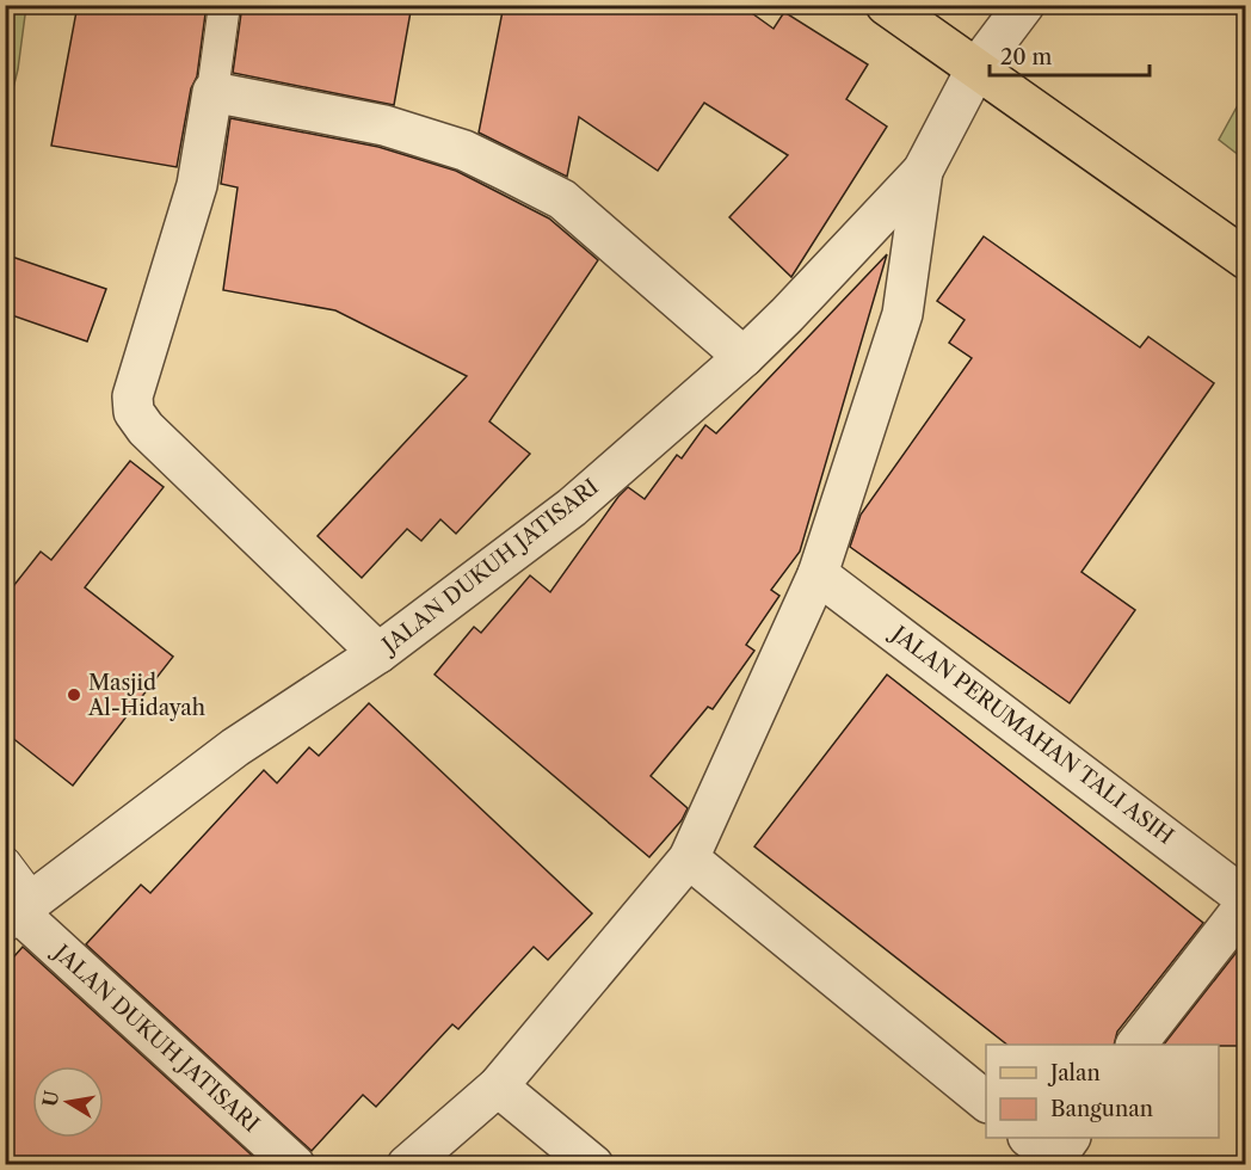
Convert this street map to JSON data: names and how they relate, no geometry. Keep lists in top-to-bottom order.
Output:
{
  "streets": {
    "street": ["JALAN DUKUH JATISARI", "JALAN PERUMAHAN TALI ASIH"]
  },
  "crossings": [
    ["JALAN DUKUH JATISARI", "JALAN PERUMAHAN TALI ASIH"]
  ],
  "places": ["Masjid Al-Hidayah"],
  "legend": ["Jalan", "Bangunan"],
  "scale_bar": "20 m",
  "north": "left"
}
